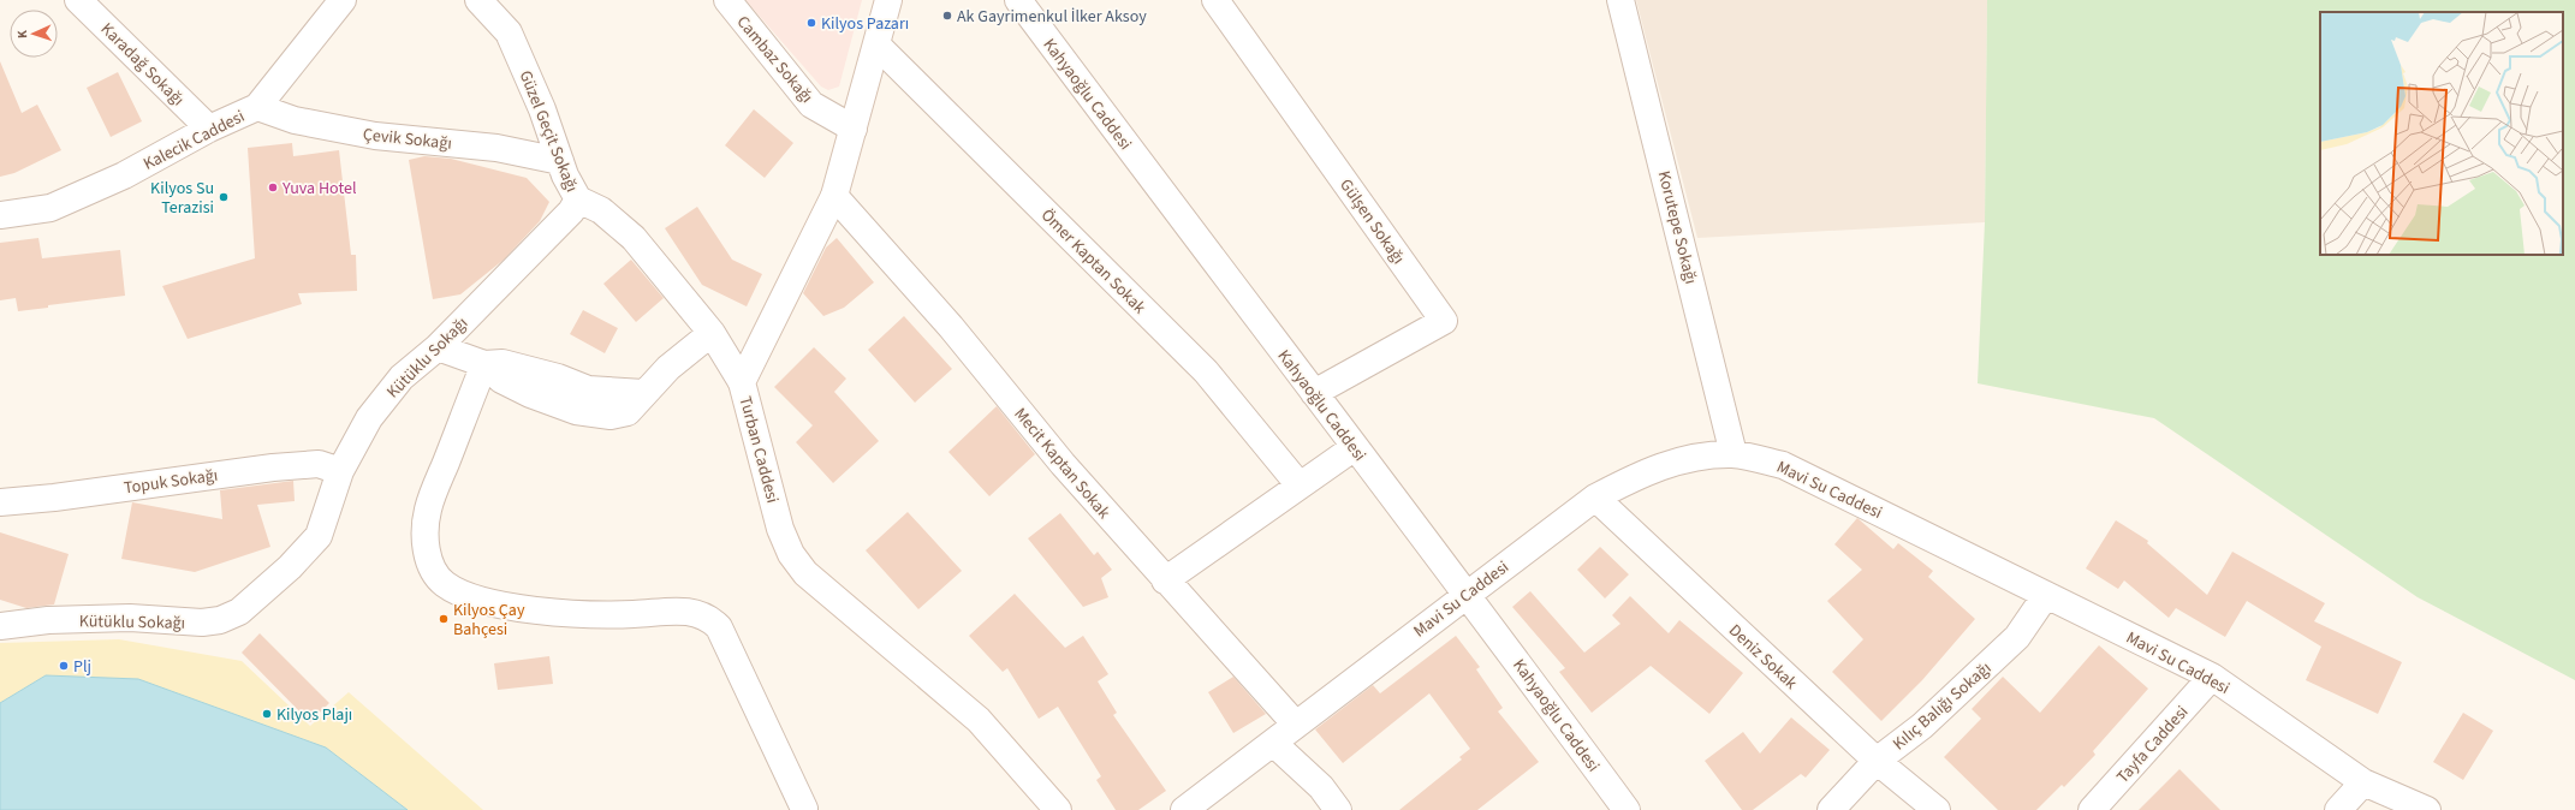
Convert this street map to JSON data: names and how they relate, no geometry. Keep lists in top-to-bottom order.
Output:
{
  "streets": {
    "street": [
      "Cambaz Sokağı",
      "Karadağ Sokağı",
      "Kahyaoğlu Caddesi",
      "Güzel Geçit Sokağı",
      "Çevik Sokağı",
      "Kalecik Caddesi",
      "Gülşen Sokağı",
      "Korutepe Sokağı",
      "Ömer Kaptan Sokak",
      "Kütüklu Sokağı",
      "Turban Caddesi",
      "Mecit Kaptan Sokak",
      "Topuk Sokağı",
      "Mavi Su Caddesi",
      "Deniz Sokak",
      "Kılıç Balığı Sokağı",
      "Tayfa Caddesi"
    ]
  },
  "crossings": [
    ["Cambaz Sokağı", "Turban Caddesi"],
    ["Karadağ Sokağı", "Kalecik Caddesi"],
    ["Kahyaoğlu Caddesi", "Gülşen Sokağı"],
    ["Kahyaoğlu Caddesi", "Mavi Su Caddesi"],
    ["Güzel Geçit Sokağı", "Çevik Sokağı"],
    ["Güzel Geçit Sokağı", "Kütüklu Sokağı"],
    ["Güzel Geçit Sokağı", "Turban Caddesi"],
    ["Çevik Sokağı", "Kalecik Caddesi"],
    ["Korutepe Sokağı", "Mavi Su Caddesi"],
    ["Ömer Kaptan Sokak", "Turban Caddesi"],
    ["Kütüklu Sokağı", "Topuk Sokağı"],
    ["Turban Caddesi", "Mecit Kaptan Sokak"],
    ["Mecit Kaptan Sokak", "Mavi Su Caddesi"],
    ["Mavi Su Caddesi", "Deniz Sokak"],
    ["Mavi Su Caddesi", "Kılıç Balığı Sokağı"],
    ["Mavi Su Caddesi", "Tayfa Caddesi"],
    ["Deniz Sokak", "Kılıç Balığı Sokağı"]
  ],
  "places": [
    "Ak Gayrimenkul İlker Aksoy",
    "Kilyos Pazarı",
    "Yuva Hotel",
    "Kilyos Su Terazisi",
    "Kilyos Çay Bahçesi",
    "Plj",
    "Kilyos Plajı"
  ],
  "north": "left"
}
